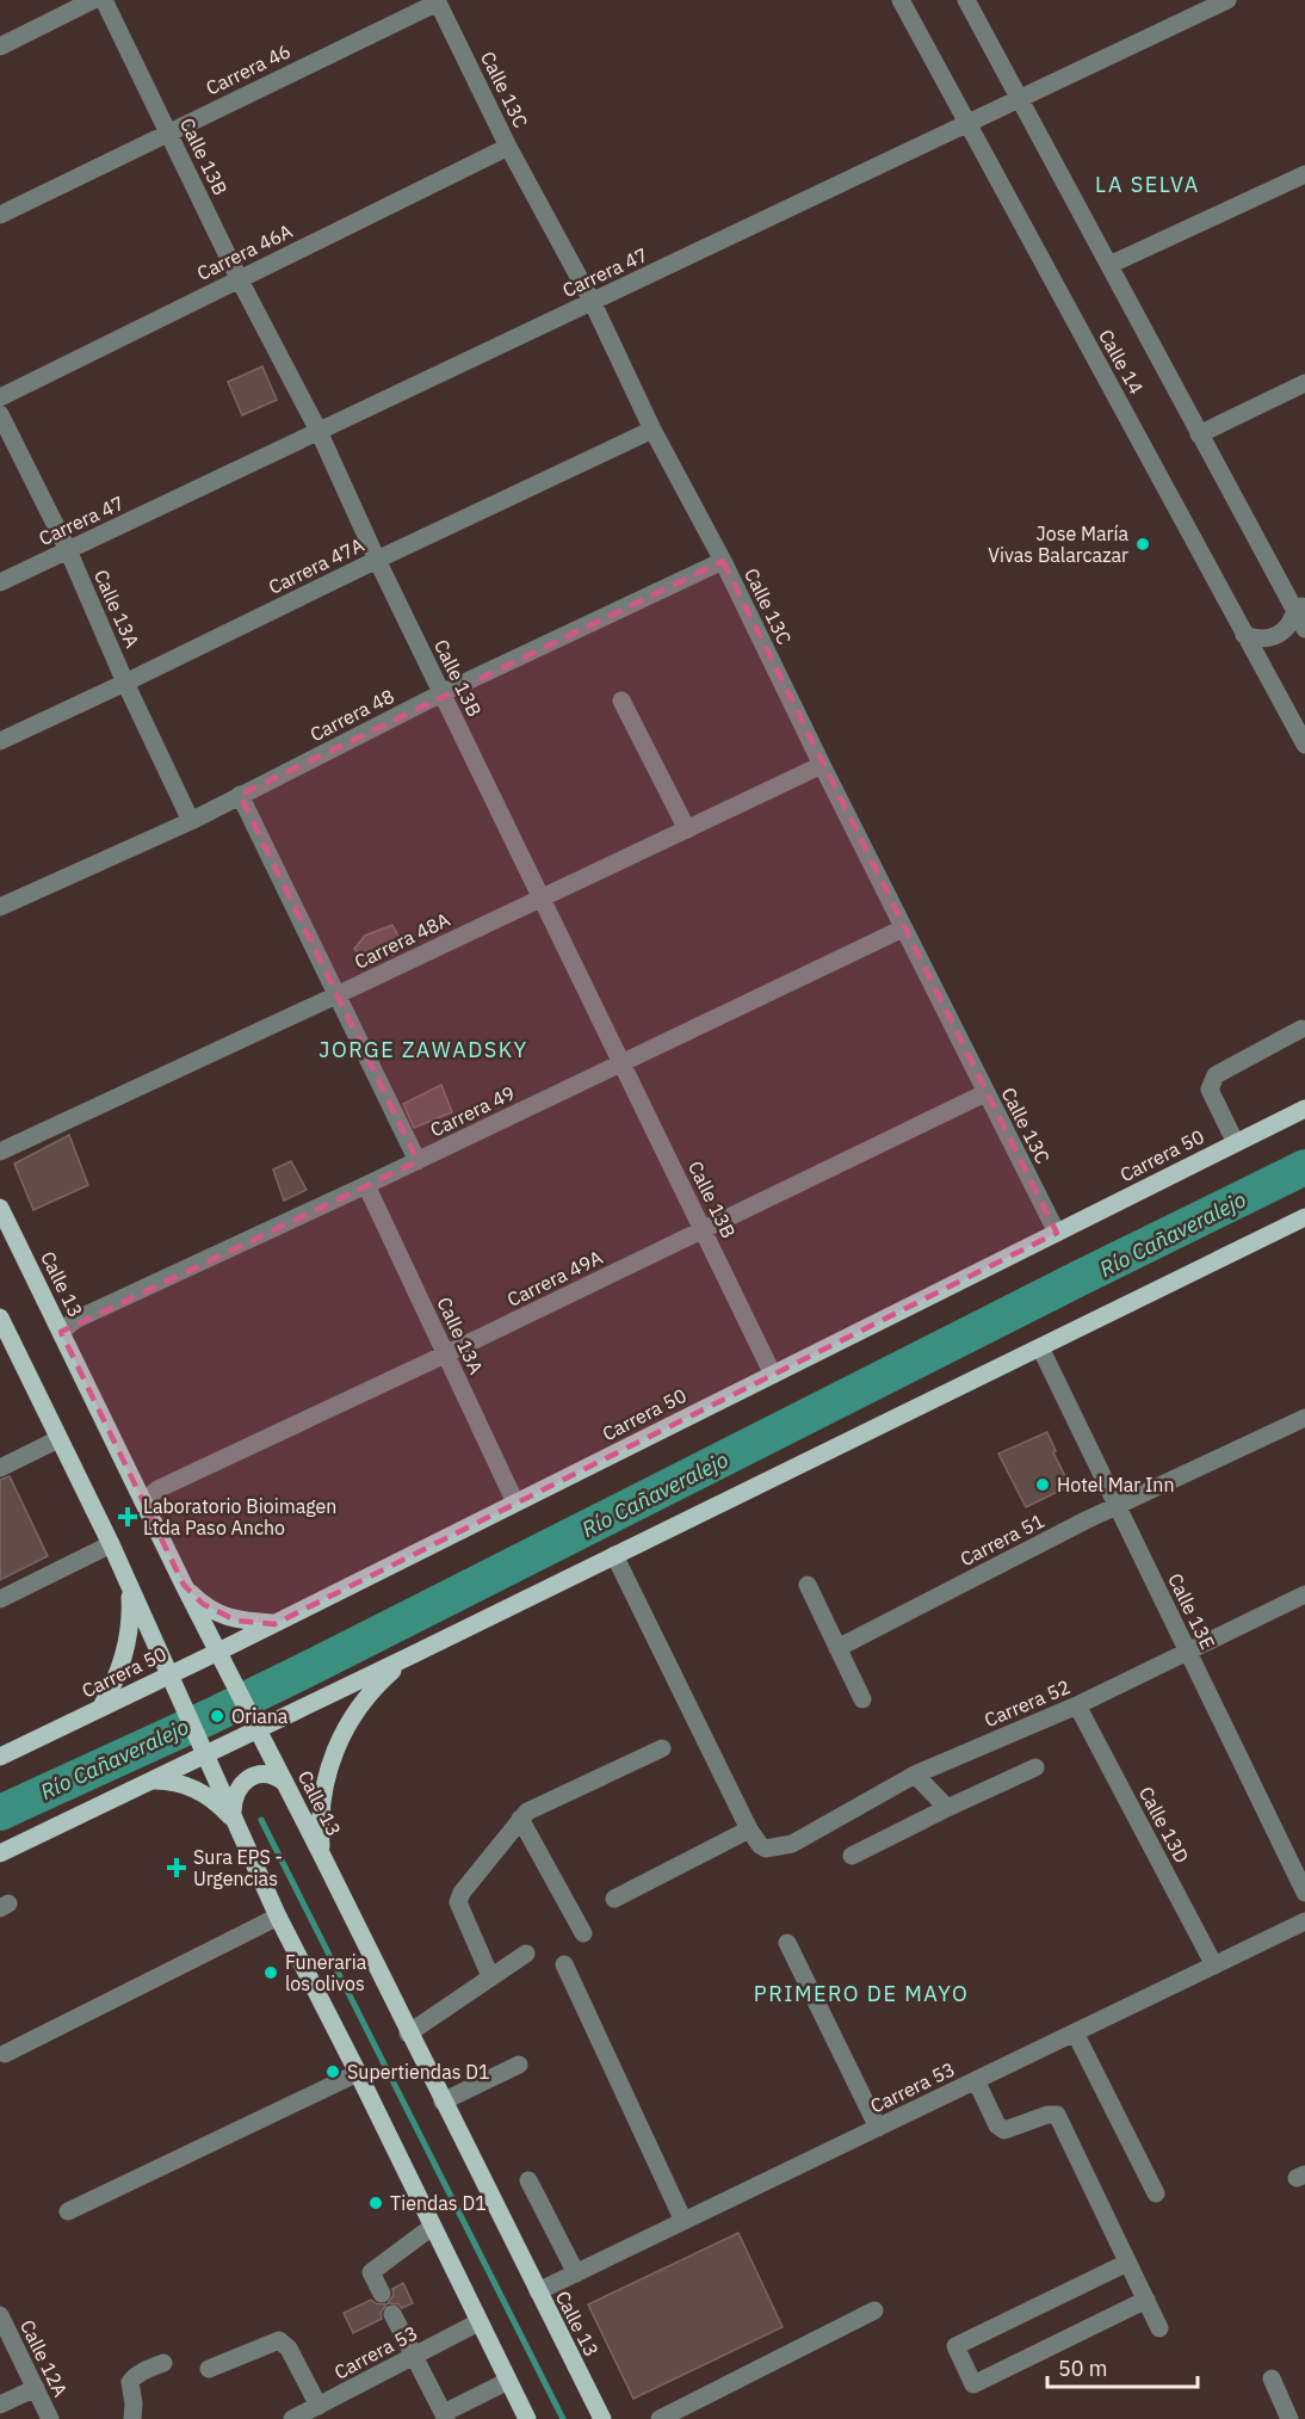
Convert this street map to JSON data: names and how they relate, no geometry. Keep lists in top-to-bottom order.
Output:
{
  "streets": {
    "main road": ["Carrera 50", "Calle 13"],
    "street": [
      "Carrera 46",
      "Calle 13C",
      "Calle 13B",
      "Carrera 46A",
      "Carrera 47",
      "Calle 14",
      "Carrera 47A",
      "Calle 13A",
      "Carrera 48",
      "Carrera 48A",
      "Carrera 49",
      "Carrera 49A",
      "Carrera 51",
      "Calle 13E",
      "Carrera 52",
      "Calle 13D",
      "Carrera 53",
      "Calle 12A"
    ]
  },
  "crossings": [
    ["Carrera 46", "Calle 13C"],
    ["Carrera 46", "Calle 13B"],
    ["Calle 13C", "Carrera 46A"],
    ["Calle 13C", "Carrera 47"],
    ["Calle 13C", "Carrera 47A"],
    ["Calle 13C", "Carrera 48"],
    ["Calle 13C", "Carrera 48A"],
    ["Calle 13C", "Carrera 49"],
    ["Calle 13C", "Carrera 50"],
    ["Calle 13C", "Carrera 49A"],
    ["Calle 13B", "Carrera 46A"],
    ["Calle 13B", "Carrera 47"],
    ["Calle 13B", "Carrera 47A"],
    ["Calle 13B", "Carrera 48"],
    ["Calle 13B", "Carrera 48A"],
    ["Calle 13B", "Carrera 49"],
    ["Calle 13B", "Carrera 50"],
    ["Calle 13B", "Carrera 49A"],
    ["Carrera 47", "Calle 14"],
    ["Carrera 47", "Calle 13A"],
    ["Carrera 47A", "Calle 13A"],
    ["Calle 13A", "Carrera 48"],
    ["Calle 13A", "Carrera 49"],
    ["Calle 13A", "Carrera 50"],
    ["Calle 13A", "Carrera 49A"],
    ["Carrera 49", "Calle 13"],
    ["Carrera 50", "Calle 13"],
    ["Carrera 49A", "Calle 13"],
    ["Calle 13", "Carrera 53"],
    ["Carrera 51", "Calle 13E"],
    ["Calle 13E", "Carrera 52"],
    ["Carrera 52", "Calle 13D"],
    ["Calle 13D", "Carrera 53"]
  ],
  "districts": ["LA SELVA", "JORGE ZAWADSKY", "PRIMERO DE MAYO"],
  "water": ["Río Cañaveralejo"],
  "places": {
    "other": [
      "Jose María Vivas Balarcazar",
      "Hotel Mar Inn",
      "Oriana",
      "Funeraria los olivos",
      "Supertiendas D1",
      "Tiendas D1"
    ],
    "health": ["Laboratorio Bioimagen Ltda Paso Ancho", "Sura EPS - Urgencias"]
  },
  "scale_bar": "50 m"
}
